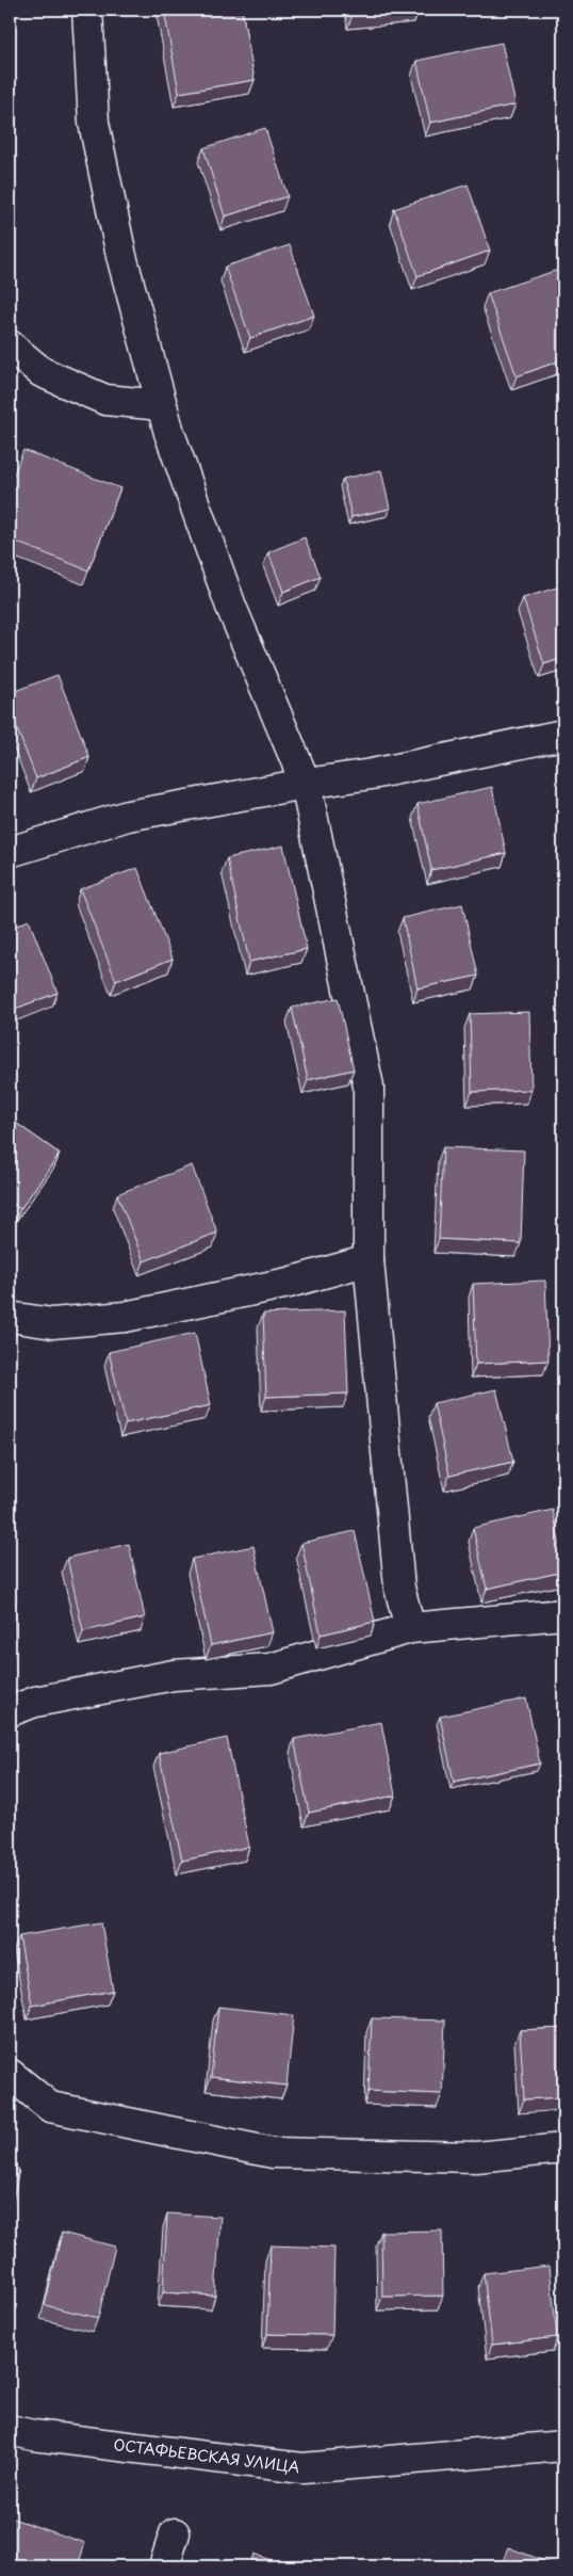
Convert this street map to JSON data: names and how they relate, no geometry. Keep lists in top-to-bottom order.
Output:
{
  "streets": {
    "street": ["ОСТАФЬЕВСКАЯ УЛИЦА"]
  }
}
